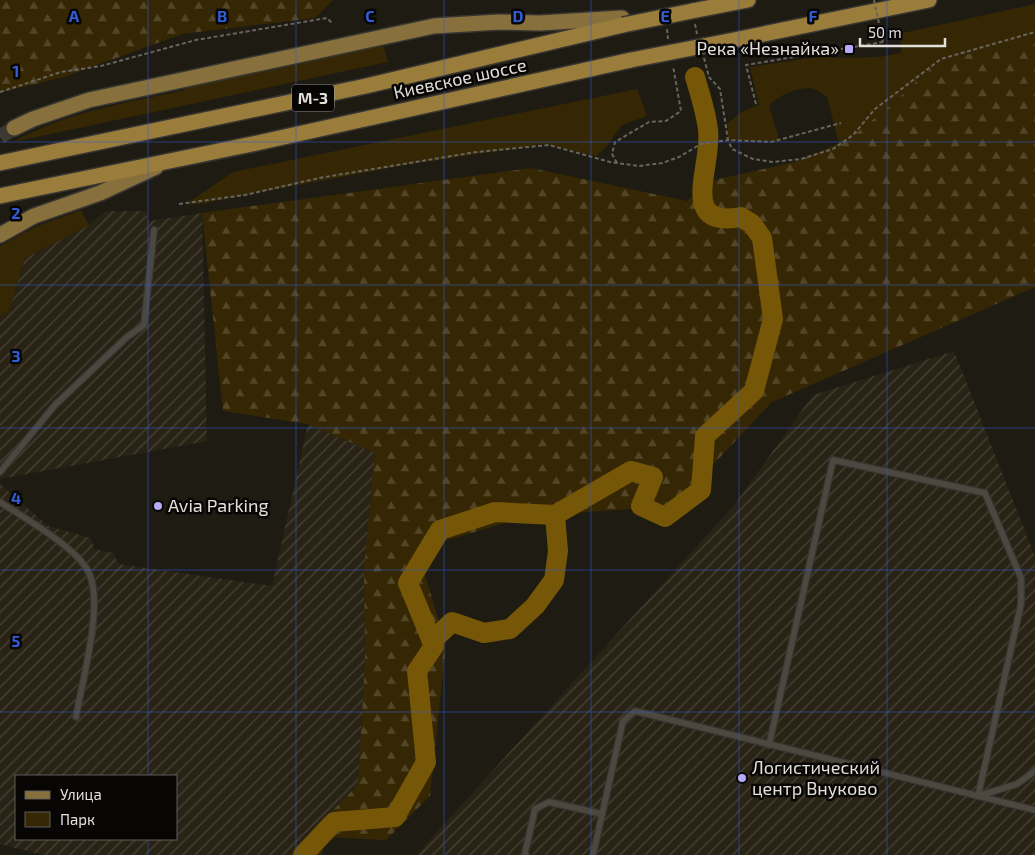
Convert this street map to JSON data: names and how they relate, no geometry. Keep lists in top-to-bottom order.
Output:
{
  "streets": {
    "highway": ["Киевское шоссе", "М-3"]
  },
  "places": {
    "transit": ["Река «Незнайка»"],
    "other": ["Avia Parking", "Логистический центр Внуково"]
  },
  "legend": ["Улица", "Парк"],
  "scale_bar": "50 m",
  "grid": {
    "columns": [
      "A",
      "B",
      "C",
      "D",
      "E",
      "F"
    ],
    "rows": [
      "1",
      "2",
      "3",
      "4",
      "5"
    ]
  }
}
